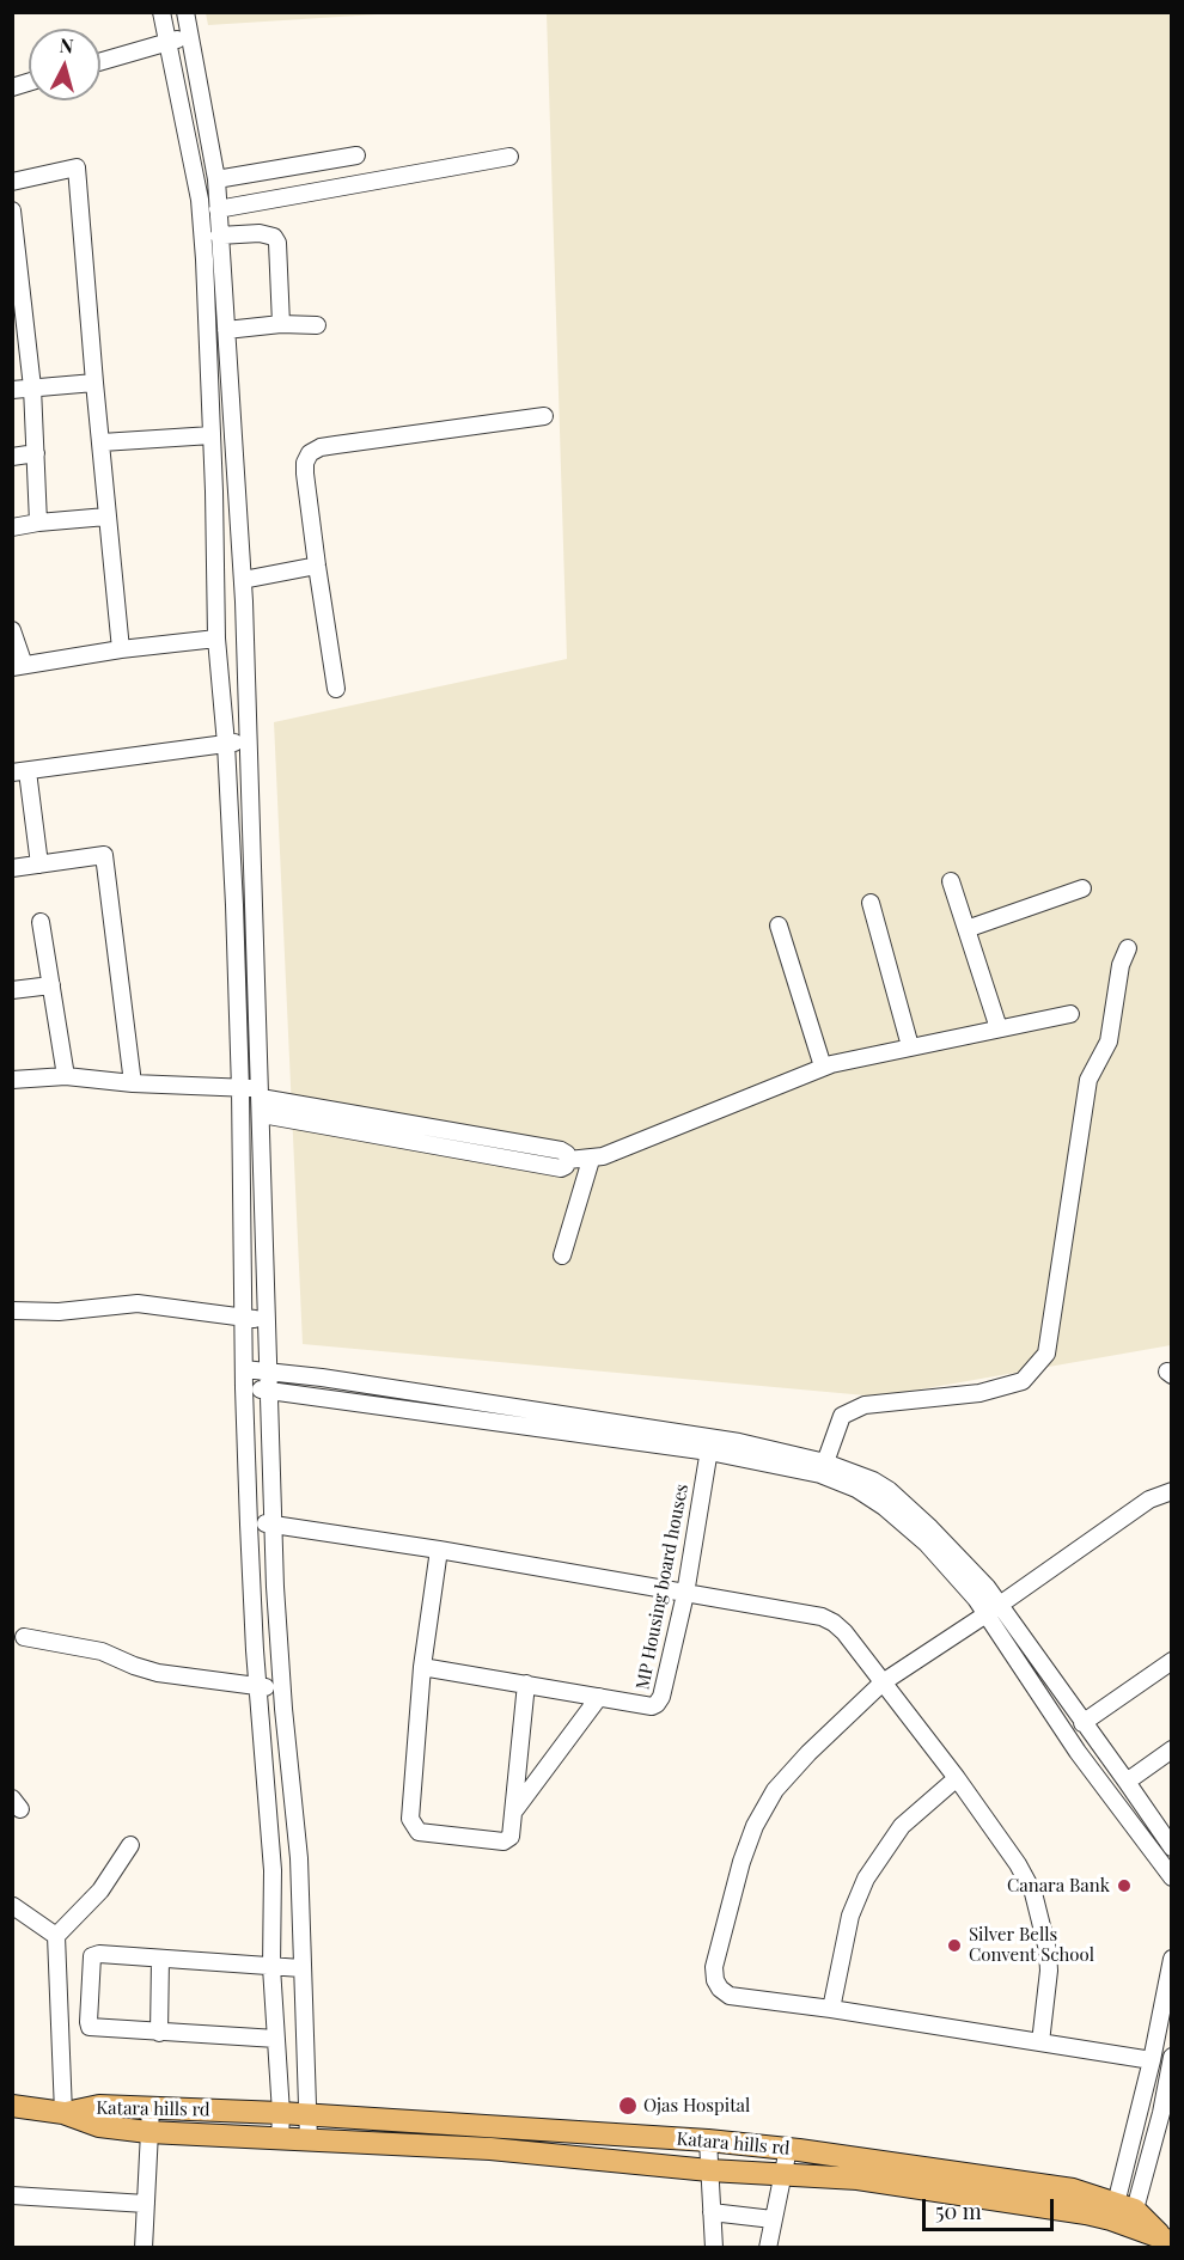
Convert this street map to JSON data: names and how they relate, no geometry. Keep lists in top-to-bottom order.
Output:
{
  "streets": {
    "main road": ["Katara hills rd"],
    "street": ["MP Housing board houses"]
  },
  "places": ["Canara Bank", "Silver Bells Convent School", "Ojas Hospital"],
  "scale_bar": "50 m",
  "north": "top"
}
